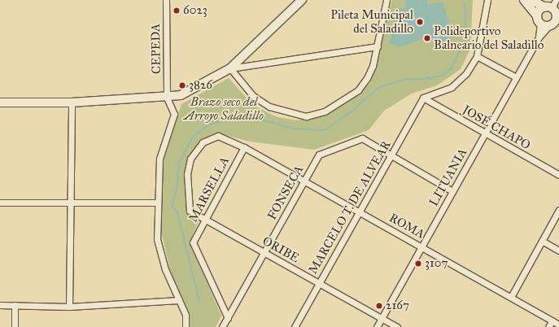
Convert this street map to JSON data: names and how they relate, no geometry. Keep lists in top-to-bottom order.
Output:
{
  "streets": {
    "street": [
      "CEPEDA",
      "JOSÉ CHAPO",
      "LITUANIA",
      "MARSELLA",
      "FONSECA",
      "MARCELO T. DE ALVEAR",
      "ROMA",
      "ORIBE"
    ]
  },
  "crossings": [
    ["JOSÉ CHAPO", "LITUANIA"],
    ["JOSÉ CHAPO", "MARCELO T. DE ALVEAR"],
    ["LITUANIA", "ROMA"],
    ["LITUANIA", "ORIBE"],
    ["MARSELLA", "FONSECA"],
    ["MARSELLA", "ROMA"],
    ["MARSELLA", "ORIBE"],
    ["FONSECA", "MARCELO T. DE ALVEAR"],
    ["FONSECA", "ROMA"],
    ["FONSECA", "ORIBE"],
    ["MARCELO T. DE ALVEAR", "ROMA"],
    ["MARCELO T. DE ALVEAR", "ORIBE"],
    ["ROMA", "ORIBE"]
  ],
  "parks": ["Brazo seco del Arroyo Saladillo"],
  "places": [
    "6023",
    "Pileta Municipal del Saladillo",
    "Polideportivo Balneario del Saladillo",
    "3826",
    "3107",
    "2167"
  ]
}
